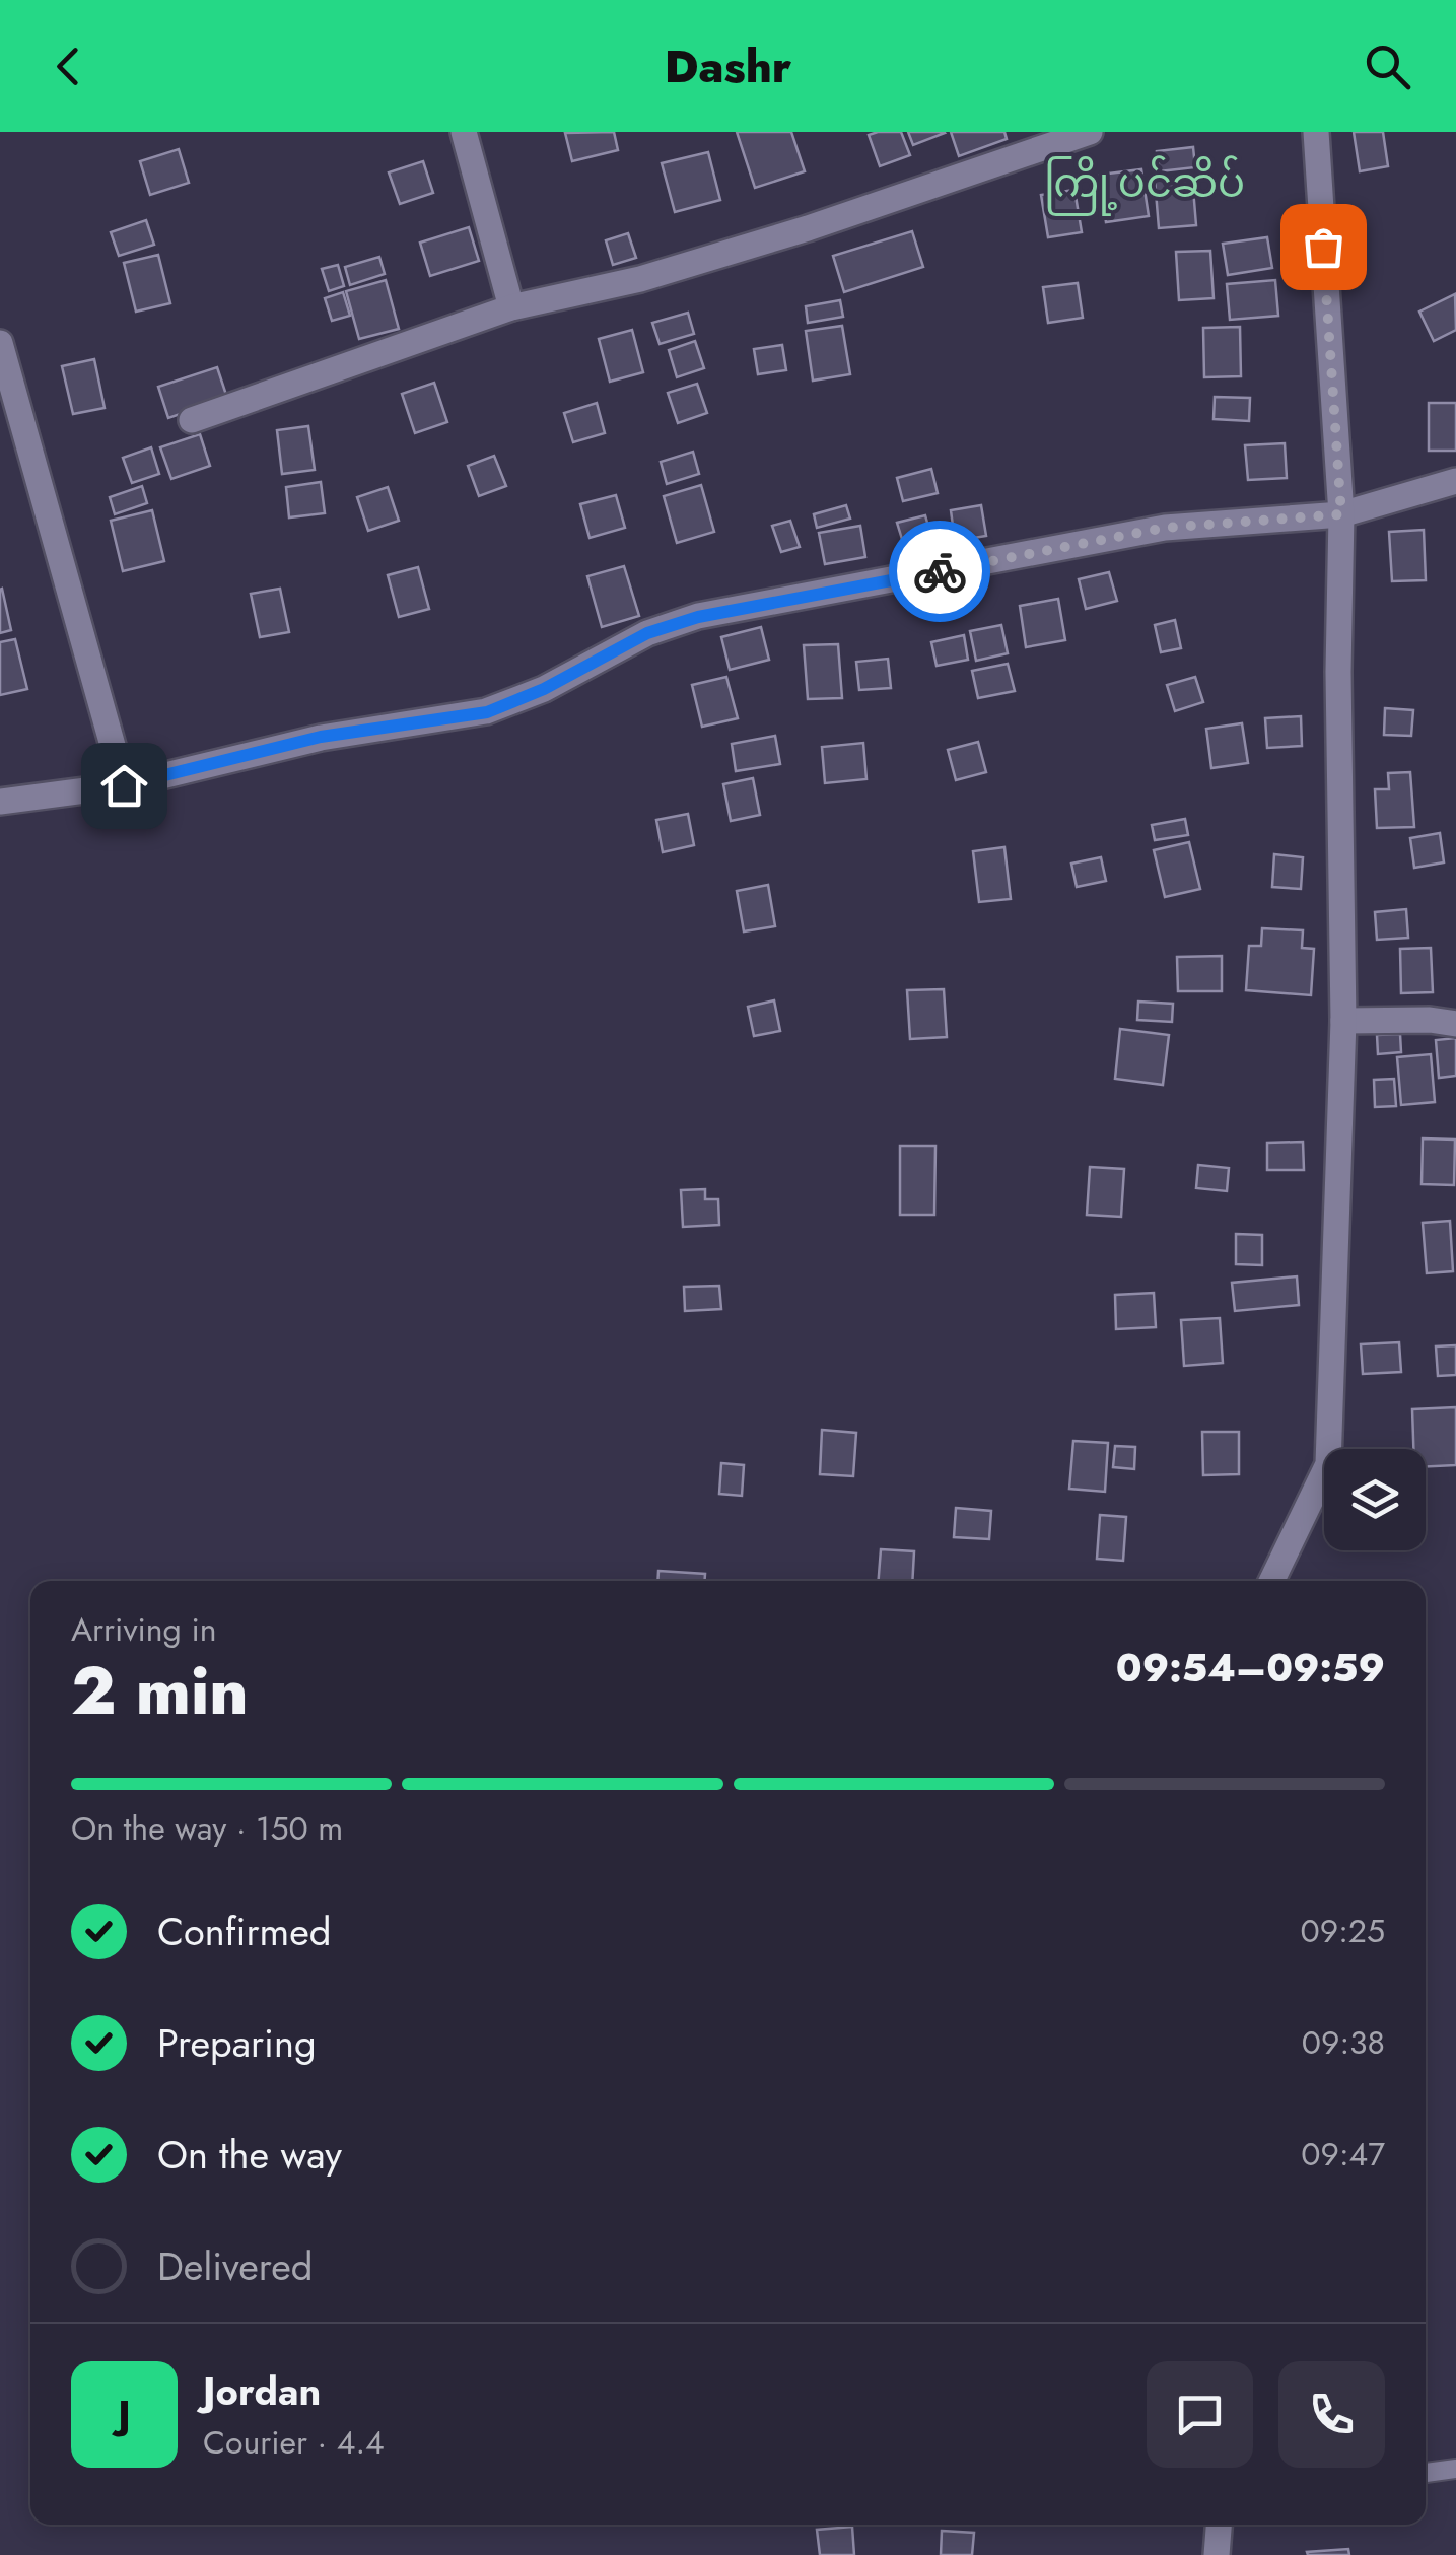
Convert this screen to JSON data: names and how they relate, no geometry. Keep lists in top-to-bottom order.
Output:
{
  "districts": ["ကြို့ပင်ဆိပ်"],
  "page": {
    "header": "Dashr",
    "heading": ["2 min", "Arriving in", "09:54–09:59"],
    "panel": ["Jordan", "Courier · 4.4"],
    "bar": "On the way · 150 m",
    "list": [
      ["Confirmed", "09:25"],
      ["Preparing", "09:38"],
      ["On the way", "09:47"],
      "Delivered"
    ],
    "round": "J"
  }
}
